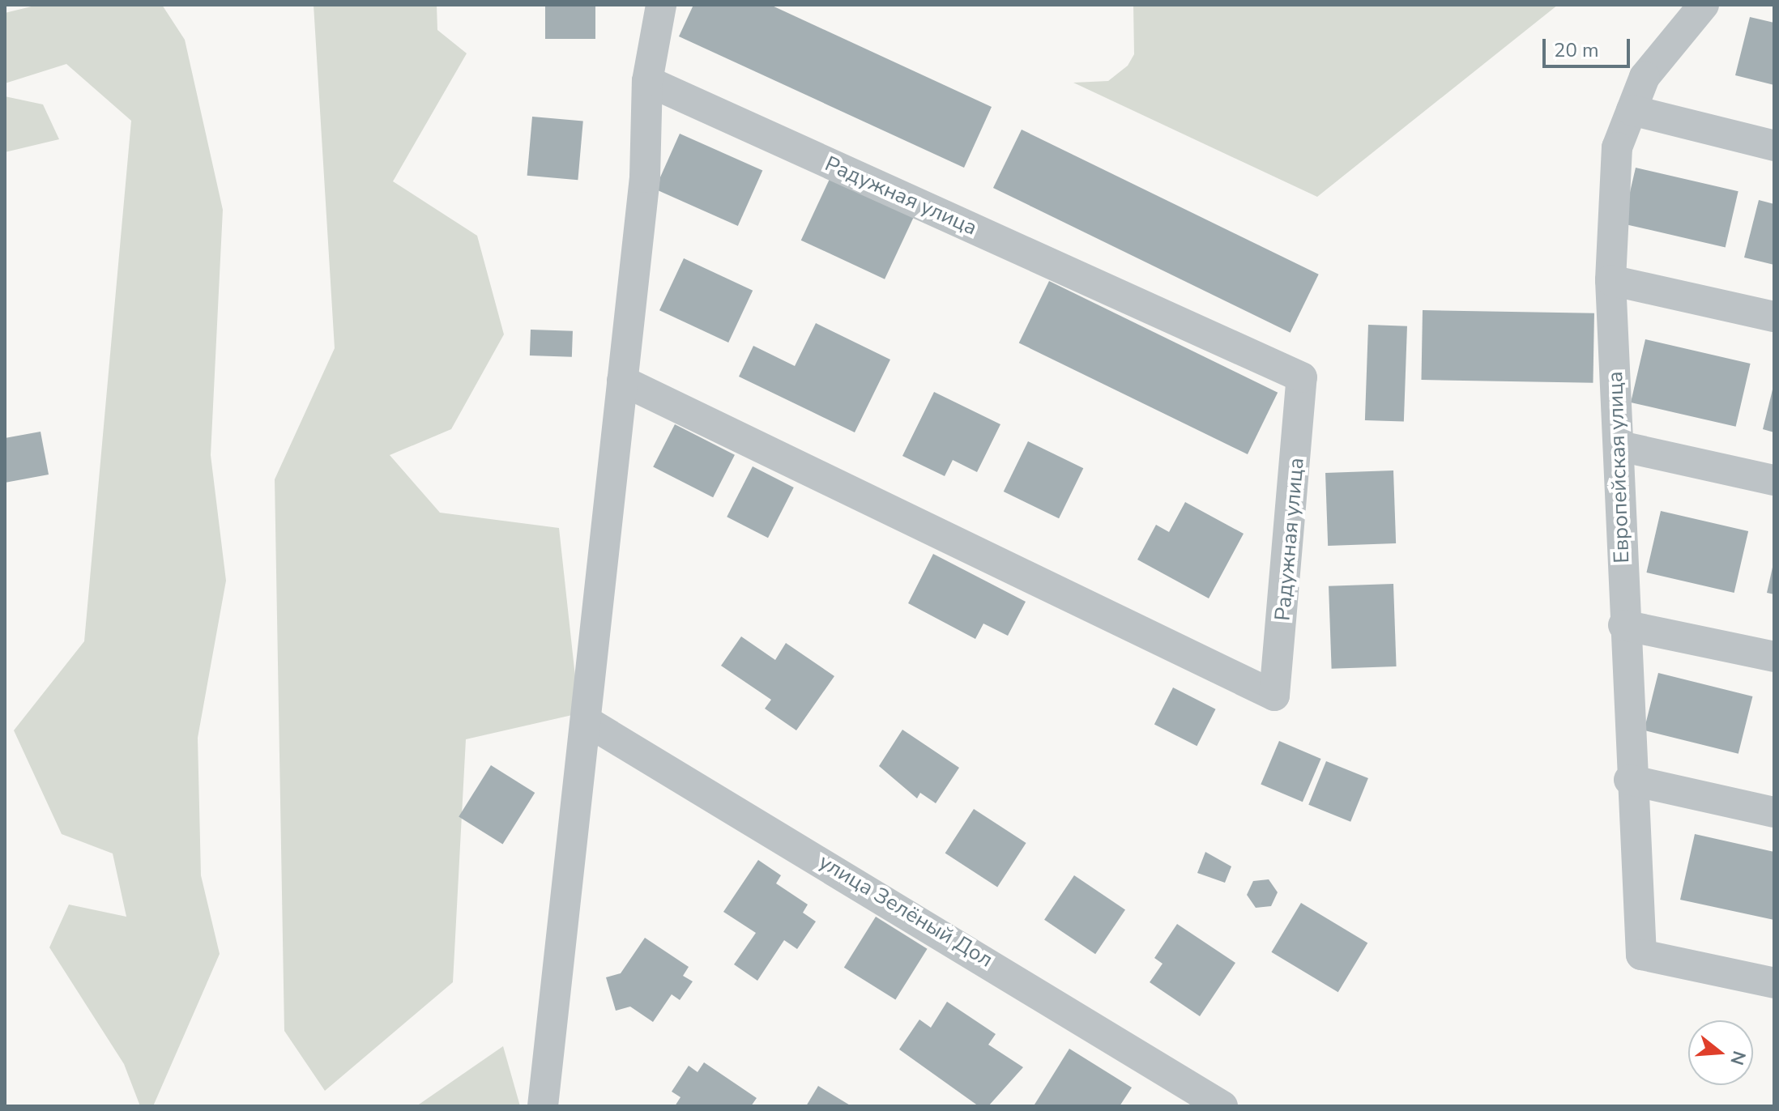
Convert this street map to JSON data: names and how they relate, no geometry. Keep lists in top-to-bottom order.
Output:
{
  "streets": {
    "street": ["Радужная улица", "Европейская улица", "улица Зелёный Дол"]
  },
  "scale_bar": "20 m",
  "north": "right"
}
